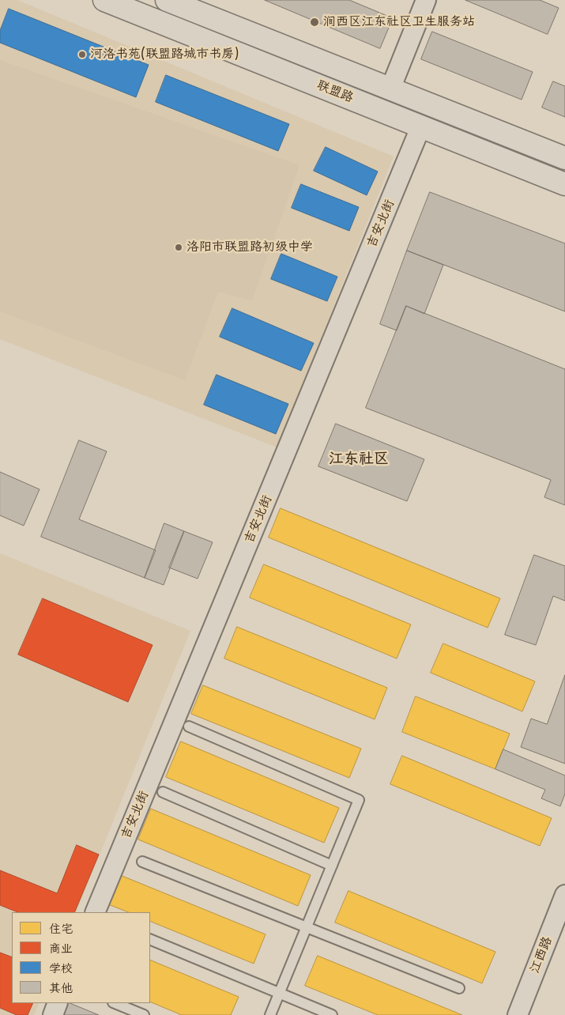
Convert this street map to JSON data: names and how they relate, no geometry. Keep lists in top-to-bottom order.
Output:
{
  "streets": {
    "main road": ["联盟路"],
    "street": ["吉安北街", "江西路"]
  },
  "crossings": [
    ["联盟路", "吉安北街"]
  ],
  "districts": ["江东社区"],
  "places": ["涧西区江东社区卫生服务站", "河洛书苑(联盟路城市书房)", "洛阳市联盟路初级中学"],
  "legend": [
    "住宅",
    "商业",
    "学校",
    "其他"
  ]
}
